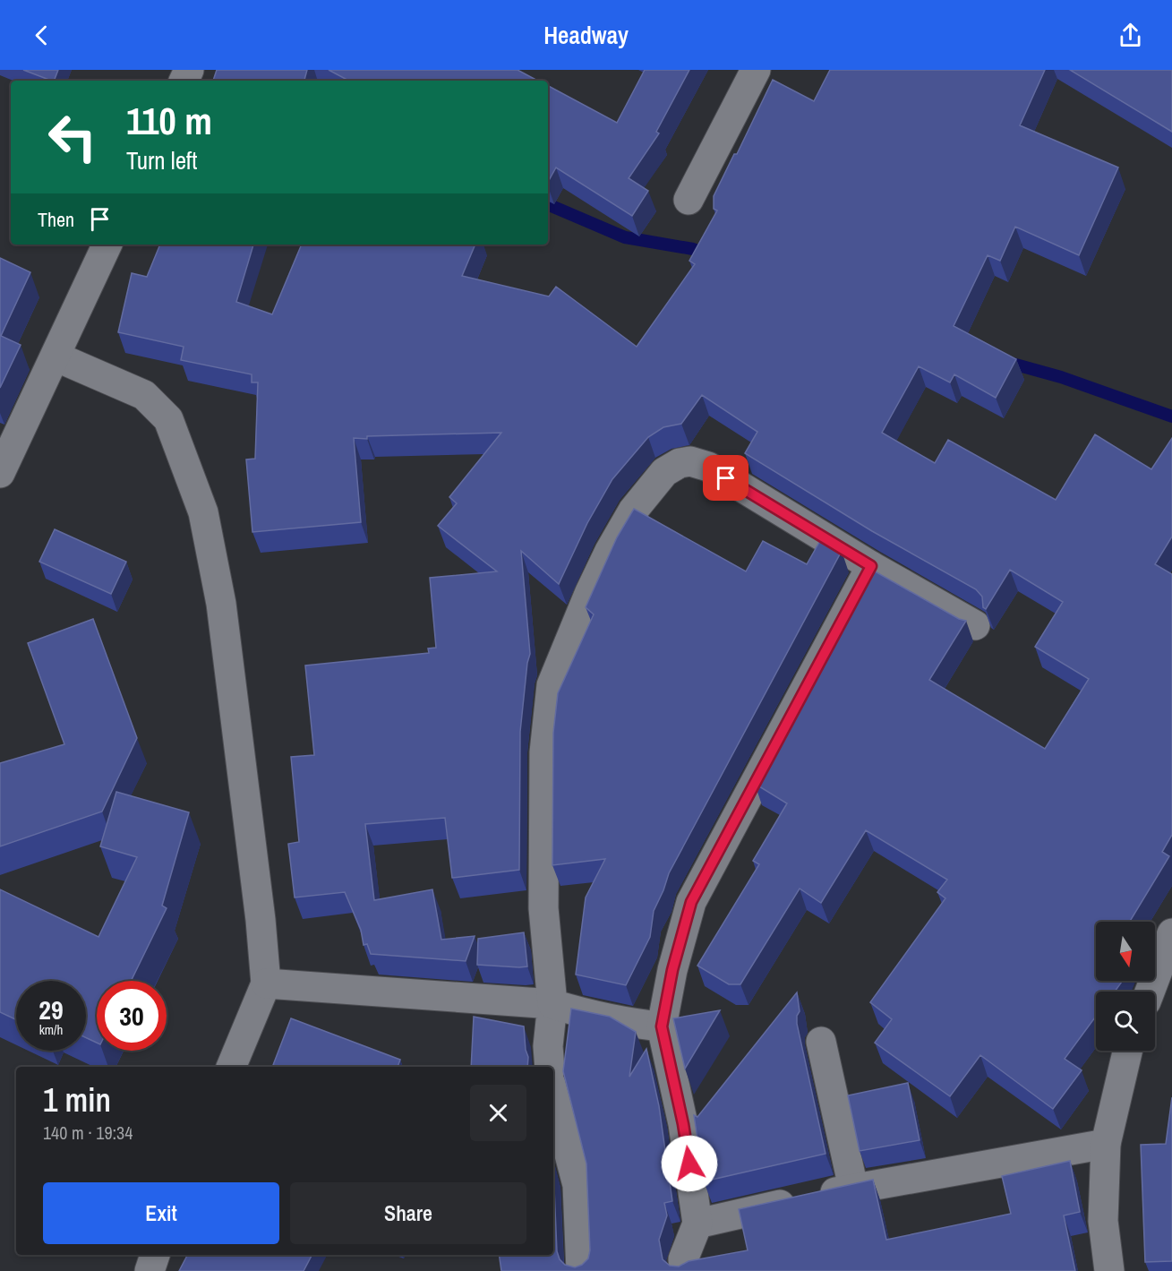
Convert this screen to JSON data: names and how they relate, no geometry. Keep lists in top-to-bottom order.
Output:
{
  "north": "bottom",
  "page": {
    "header": "Headway",
    "turn": ["110 m", "Turn left"],
    "then": "Then",
    "speed": "29 km/h",
    "limit": "30",
    "heading": ["1 min", "140 m · 19:34"],
    "buttons": ["Exit", "Share"]
  }
}
